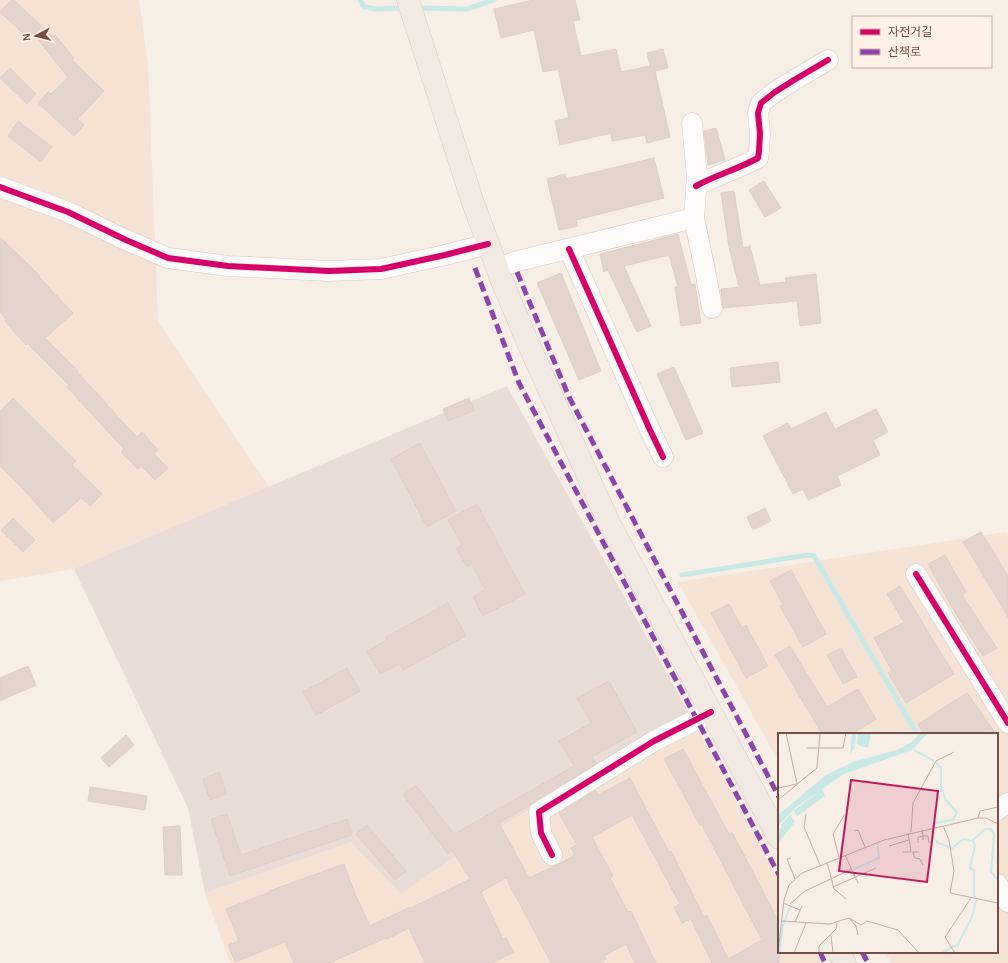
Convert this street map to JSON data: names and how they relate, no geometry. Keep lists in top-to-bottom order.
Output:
{
  "legend": ["자전거길", "산책로"],
  "north": "left"
}
